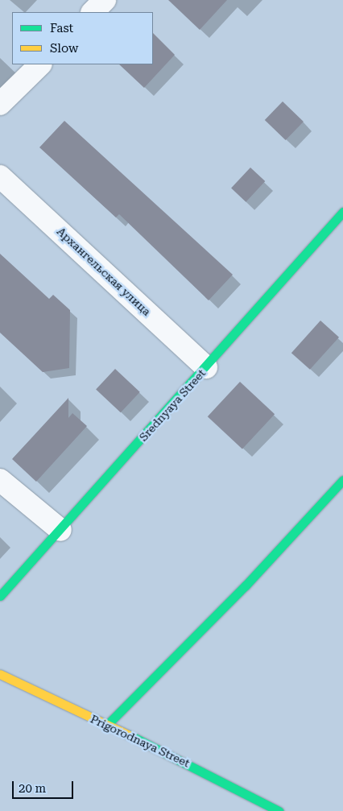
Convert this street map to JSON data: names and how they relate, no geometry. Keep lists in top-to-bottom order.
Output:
{
  "streets": {
    "street": ["Архангельская улица", "Srednyaya Street", "Prigorodnaya Street"]
  },
  "crossings": [
    ["Архангельская улица", "Srednyaya Street"]
  ],
  "legend": ["Fast", "Slow"],
  "scale_bar": "20 m"
}
